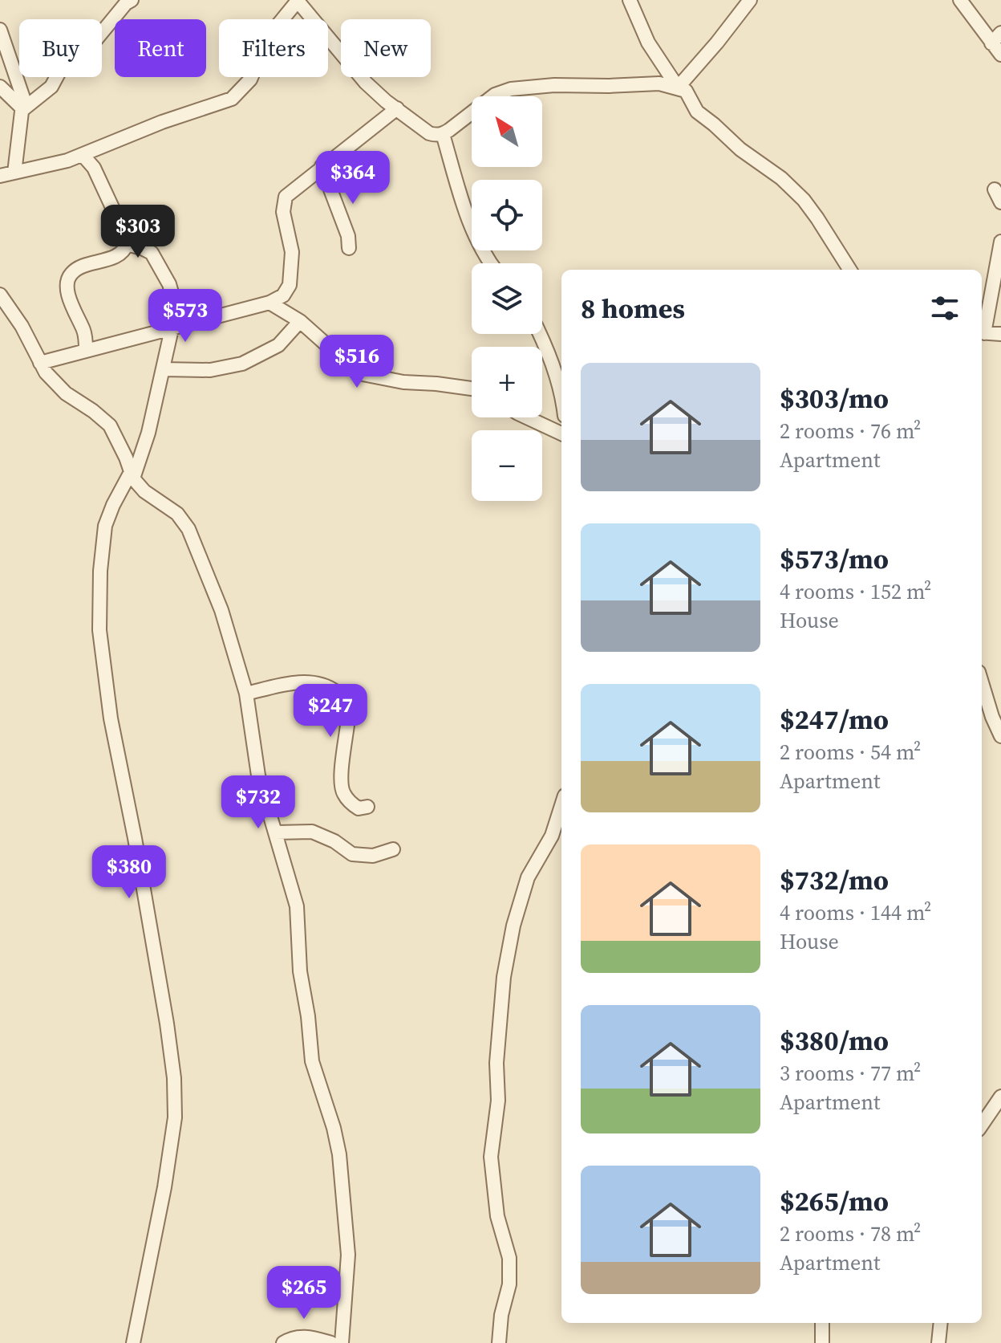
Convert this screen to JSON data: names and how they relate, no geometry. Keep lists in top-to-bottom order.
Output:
{
  "north": "top left",
  "page": {
    "chip": [
      "Buy",
      "Rent",
      "Filters",
      "New"
    ],
    "map_buttons": ["+", "−"],
    "price": [
      "$364",
      "$303",
      "$573",
      "$516",
      "$247",
      "$732",
      "$380",
      "$265"
    ],
    "heading": "8 homes",
    "list": [
      {
        "name": "$303/mo",
        "note": "2 rooms · 76 m² · Apartment"
      },
      {
        "name": "$573/mo",
        "note": "4 rooms · 152 m² · House"
      },
      {
        "name": "$247/mo",
        "note": "2 rooms · 54 m² · Apartment"
      },
      {
        "name": "$732/mo",
        "note": "4 rooms · 144 m² · House"
      },
      {
        "name": "$380/mo",
        "note": "3 rooms · 77 m² · Apartment"
      },
      {
        "name": "$265/mo",
        "note": "2 rooms · 78 m² · Apartment"
      }
    ]
  }
}
